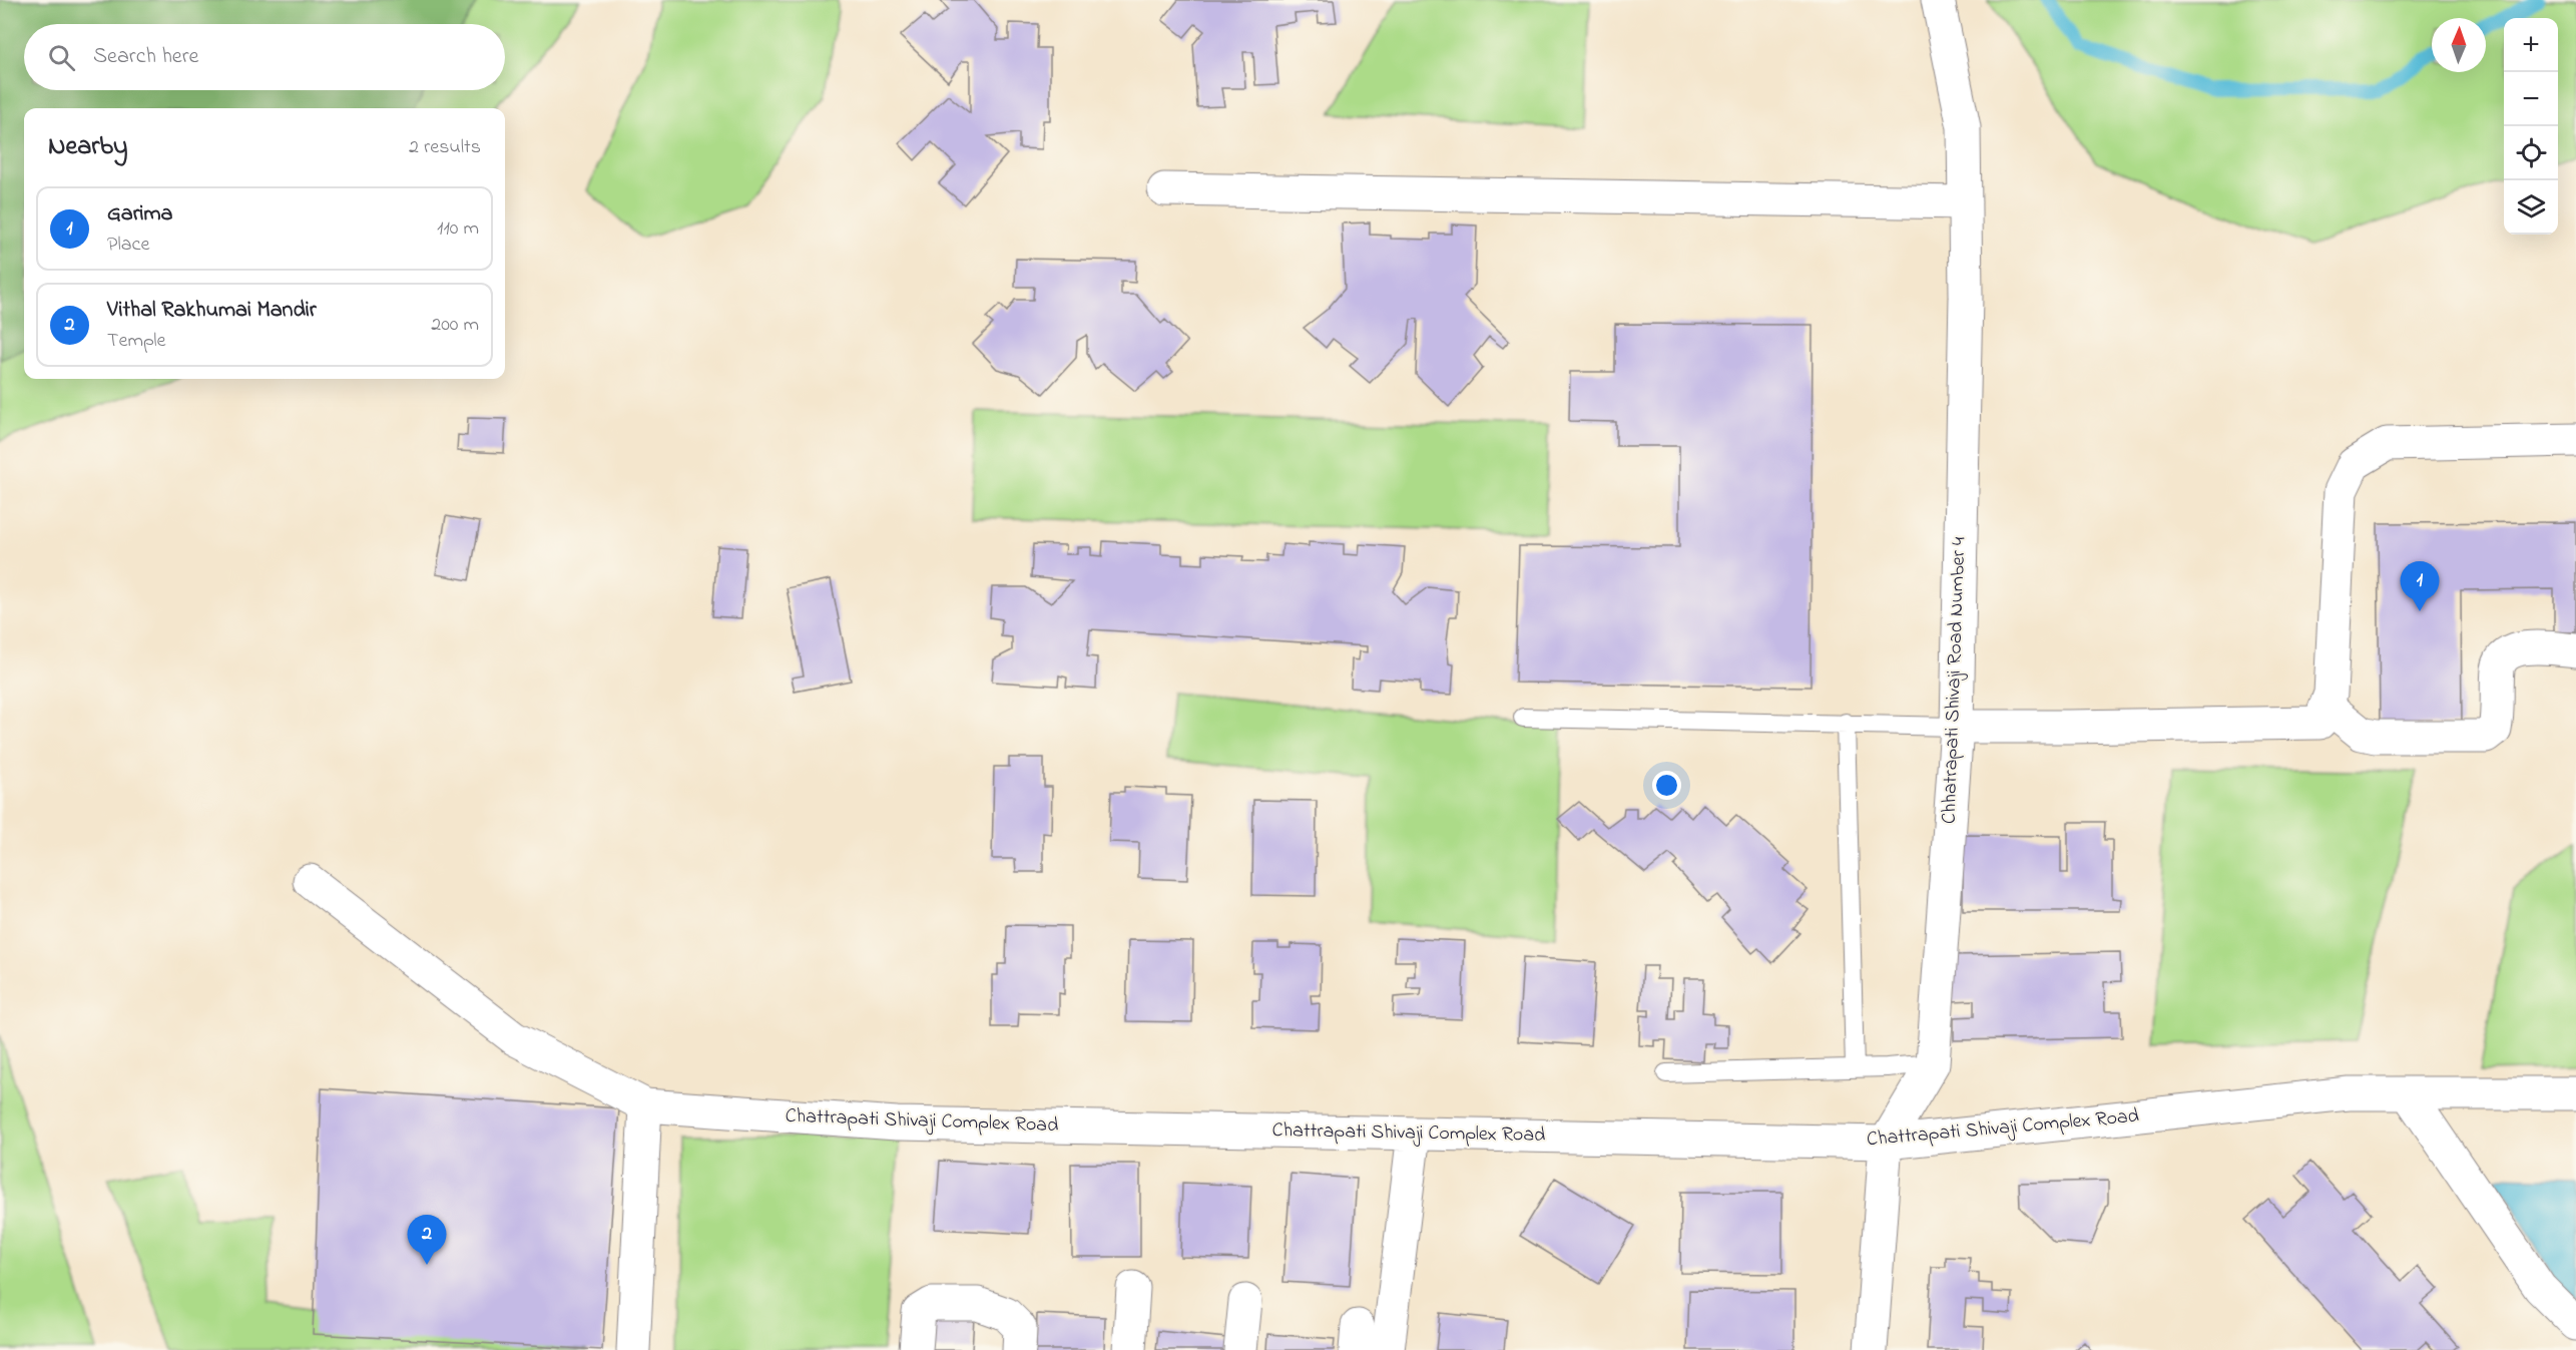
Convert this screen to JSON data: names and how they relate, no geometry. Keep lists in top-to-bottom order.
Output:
{
  "streets": {
    "street": ["Chhatrapati Shivaji Road Number 4", "Chattrapati Shivaji Complex Road"]
  },
  "crossings": [
    ["Chhatrapati Shivaji Road Number 4", "Chattrapati Shivaji Complex Road"]
  ],
  "north": "top",
  "page": {
    "map_buttons": ["+", "−"],
    "search": "Search here",
    "heading": ["Nearby", "2 results"],
    "list": [
      {
        "mark": "1",
        "name": "Garima",
        "note": "Place",
        "value": "110 m"
      },
      {
        "mark": "2",
        "name": "Vithal Rakhumai Mandir",
        "note": "Temple",
        "value": "200 m"
      }
    ],
    "pins": ["1", "2"]
  }
}
